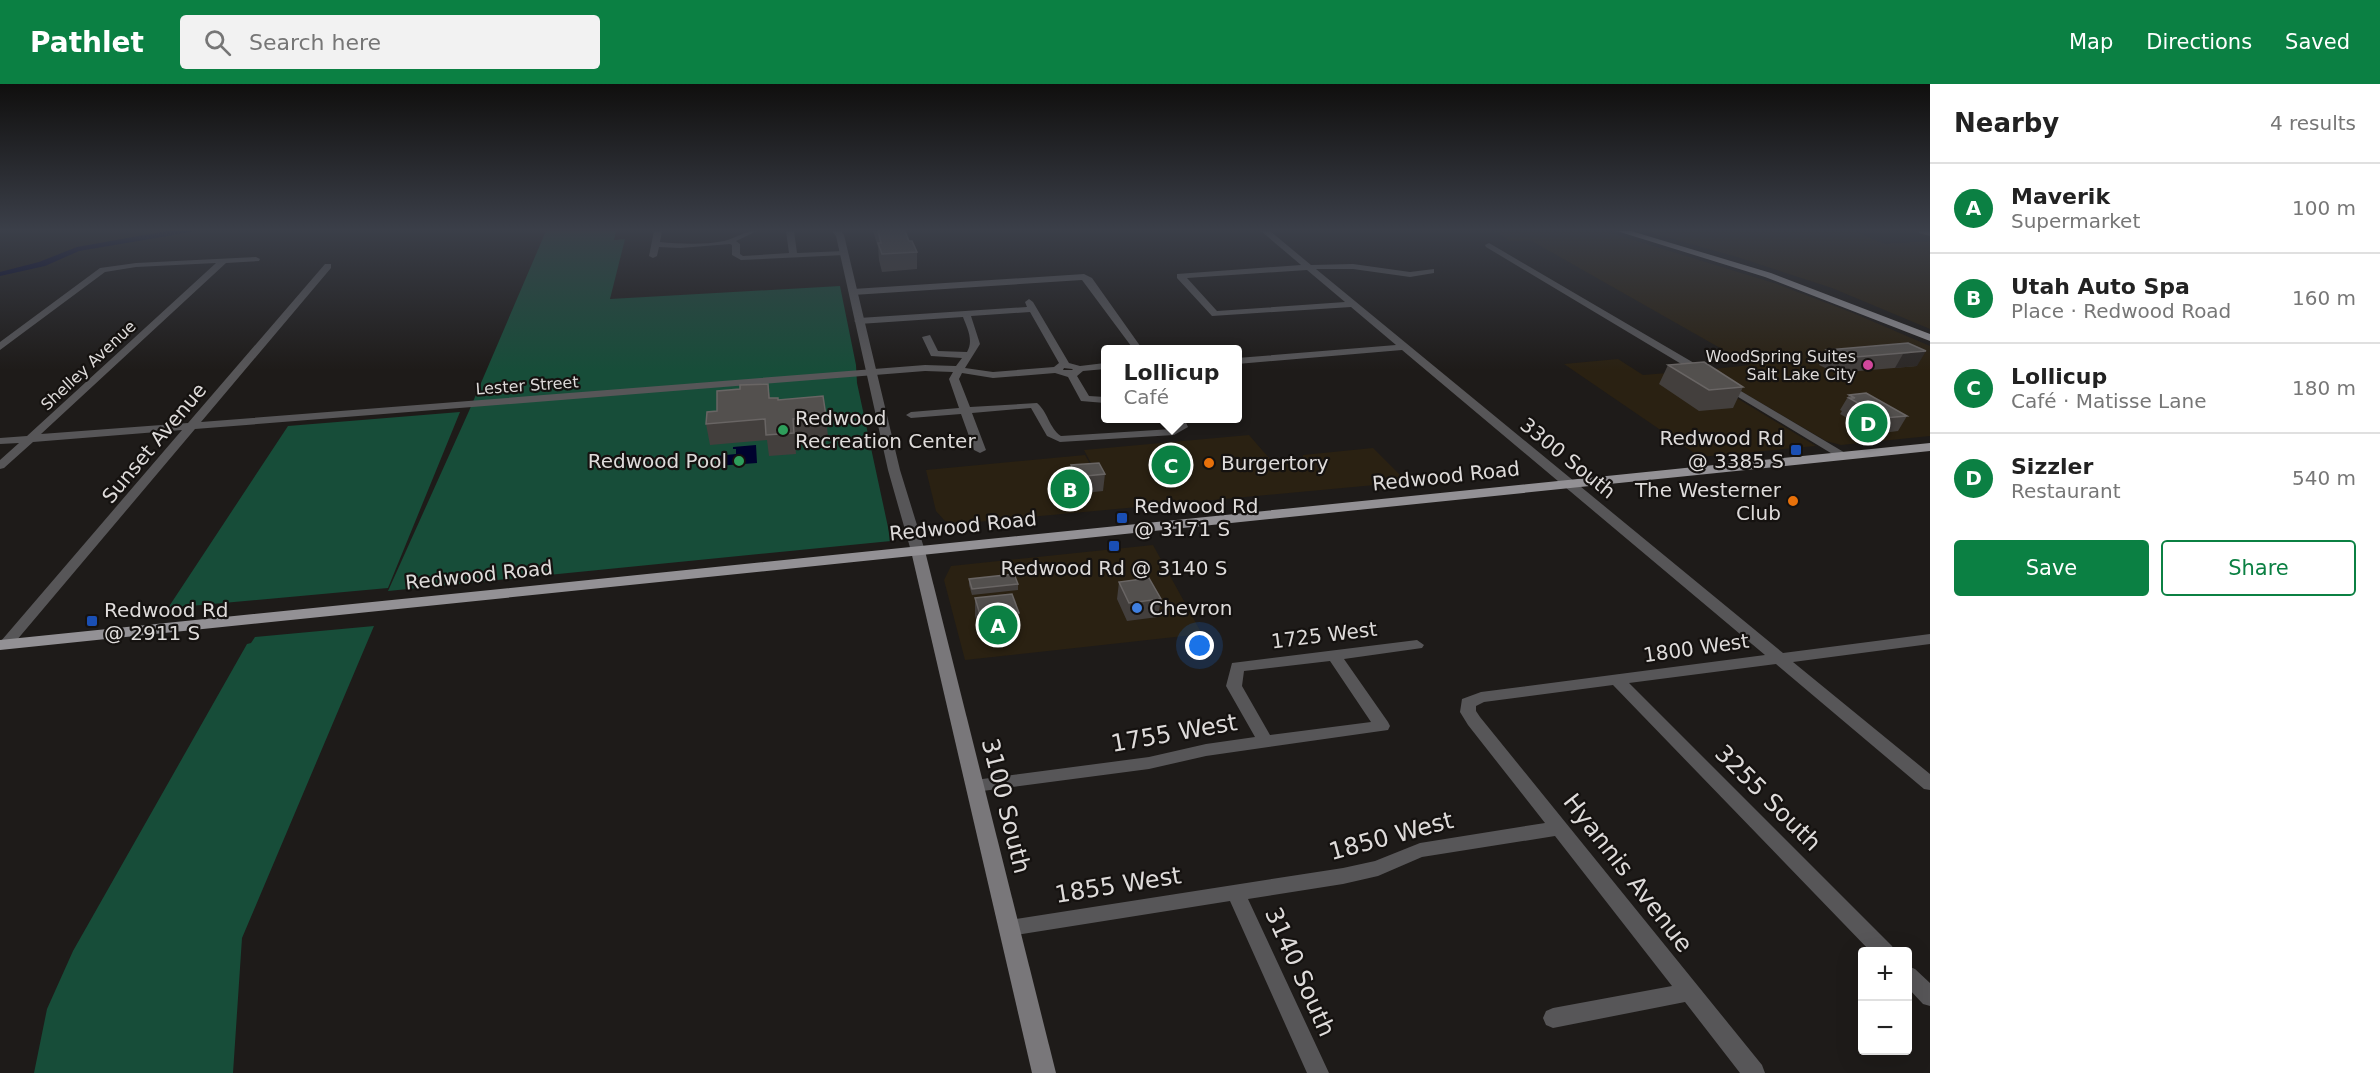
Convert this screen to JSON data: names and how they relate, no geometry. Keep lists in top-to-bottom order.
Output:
{
  "streets": {
    "main road": ["Redwood Road", "3100 South"],
    "street": [
      "Shelley Avenue",
      "Lester Street",
      "Sunset Avenue",
      "3300 South",
      "1725 West",
      "1800 West",
      "1755 West",
      "3255 South",
      "1850 West",
      "Hyannis Avenue",
      "1855 West",
      "3140 South"
    ]
  },
  "crossings": [
    ["Shelley Avenue", "Lester Street"],
    ["Lester Street", "Sunset Avenue"],
    ["Sunset Avenue", "Redwood Road"],
    ["3300 South", "Redwood Road"],
    ["3300 South", "1800 West"],
    ["Redwood Road", "3100 South"],
    ["1725 West", "1755 West"],
    ["1800 West", "3255 South"],
    ["1800 West", "Hyannis Avenue"],
    ["1755 West", "3100 South"],
    ["3100 South", "1855 West"],
    ["1850 West", "Hyannis Avenue"],
    ["1850 West", "1855 West"],
    ["1850 West", "3140 South"],
    ["1855 West", "3140 South"]
  ],
  "places": {
    "other": [
      "WoodSpring Suites Salt Lake City",
      "Redwood Recreation Center",
      "Redwood Pool",
      "Burgertory",
      "The Westerner Club",
      "Chevron"
    ],
    "transit": [
      "Redwood Rd @ 3385 S",
      "Redwood Rd @ 3171 S",
      "Redwood Rd @ 3140 S",
      "Redwood Rd @ 2911 S"
    ]
  },
  "page": {
    "header": "Pathlet",
    "search": "Search here",
    "nav": ["Map", "Directions", "Saved"],
    "heading": ["Nearby", "4 results"],
    "list": [
      {
        "mark": "A",
        "name": "Maverik",
        "note": "Supermarket",
        "value": "100 m"
      },
      {
        "mark": "B",
        "name": "Utah Auto Spa",
        "note": "Place · Redwood Road",
        "value": "160 m"
      },
      {
        "mark": "C",
        "name": "Lollicup",
        "note": "Café · Matisse Lane",
        "value": "180 m"
      },
      {
        "mark": "D",
        "name": "Sizzler",
        "note": "Restaurant",
        "value": "540 m"
      }
    ],
    "popup": ["Lollicup", "Café"],
    "pins": [
      "D",
      "C",
      "B",
      "A"
    ],
    "buttons": ["Save", "Share"],
    "map_buttons": ["+", "−"]
  }
}
